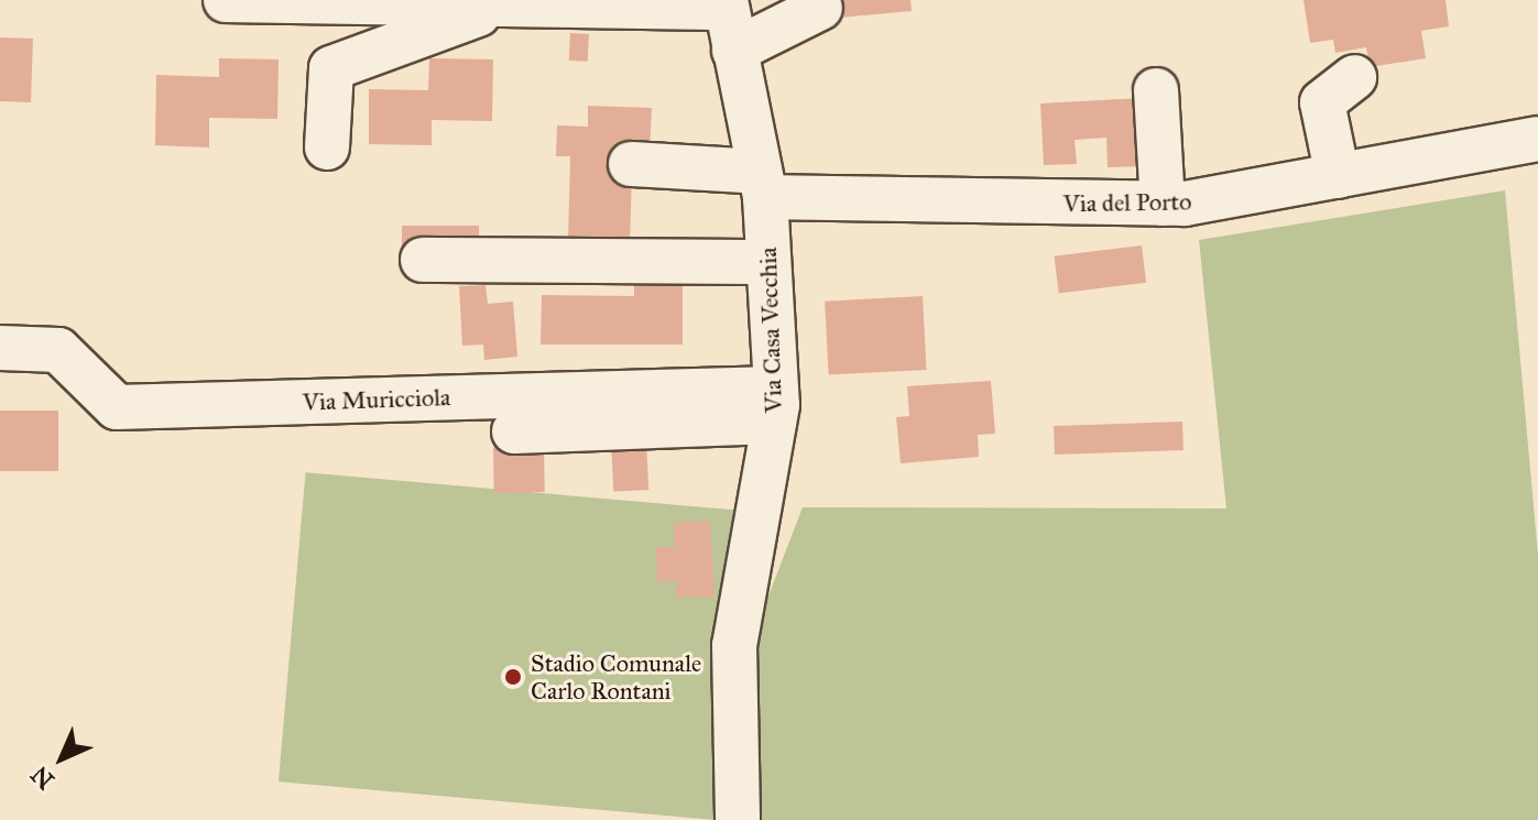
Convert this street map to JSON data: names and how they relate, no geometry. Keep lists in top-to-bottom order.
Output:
{
  "streets": {
    "street": ["Via del Porto", "Via Casa Vecchia", "Via Muricciola"]
  },
  "crossings": [
    ["Via del Porto", "Via Casa Vecchia"],
    ["Via Casa Vecchia", "Via Muricciola"]
  ],
  "places": ["Stadio Comunale Carlo Rontani"],
  "north": "bottom left"
}
